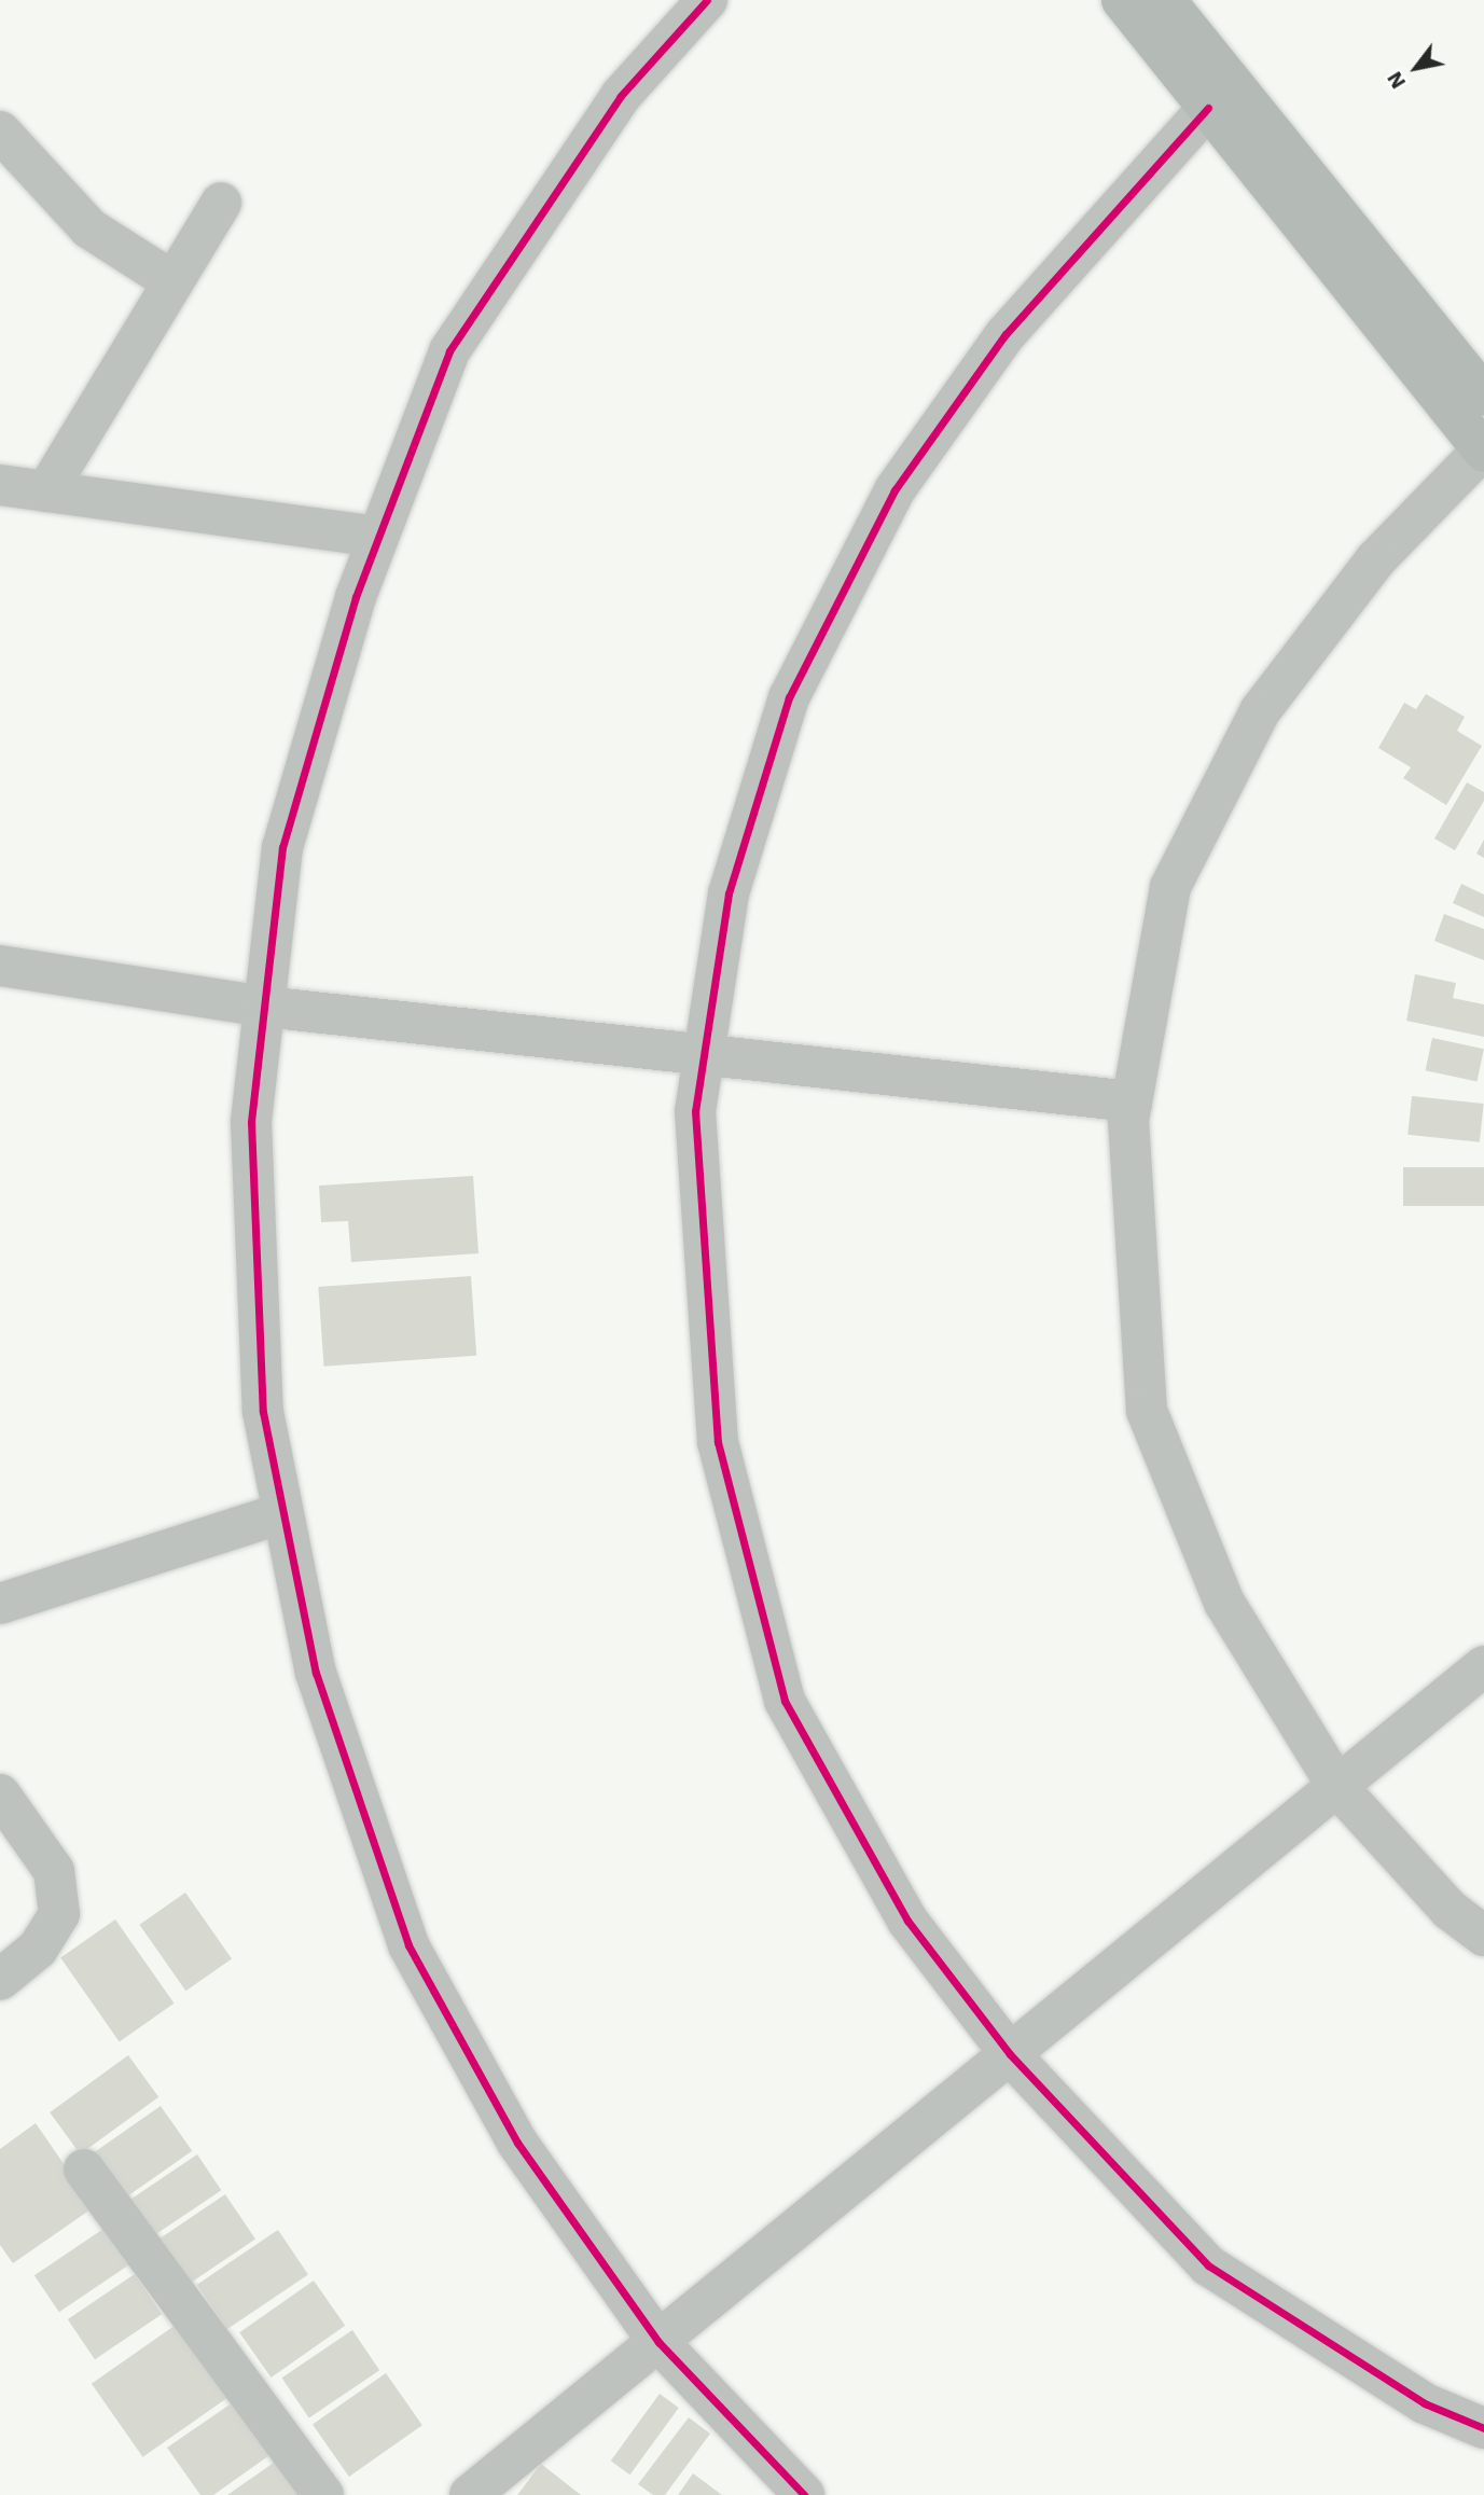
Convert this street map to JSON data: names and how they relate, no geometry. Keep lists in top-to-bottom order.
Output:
{
  "north": "bottom left"
}
